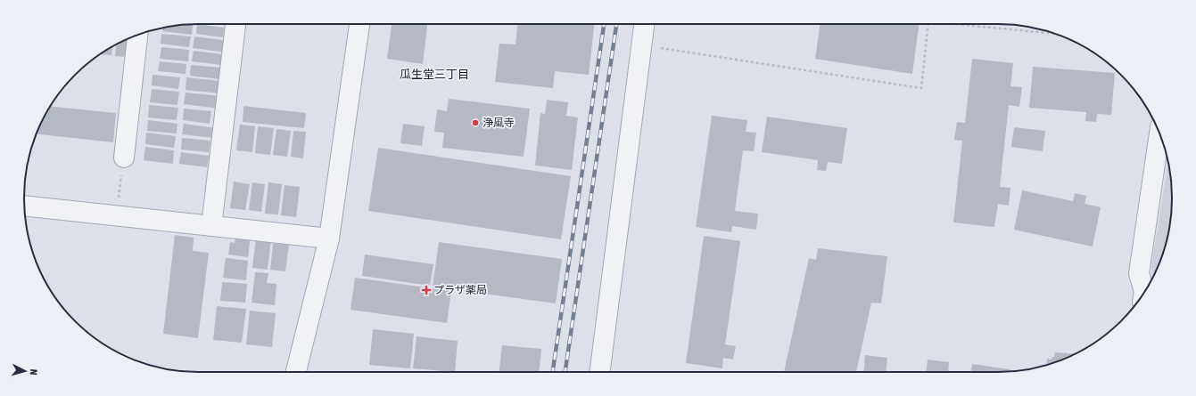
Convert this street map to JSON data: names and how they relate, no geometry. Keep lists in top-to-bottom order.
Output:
{
  "districts": ["瓜生堂三丁目"],
  "places": {
    "other": ["浄風寺"],
    "health": ["プラザ薬局"]
  },
  "north": "right"
}
